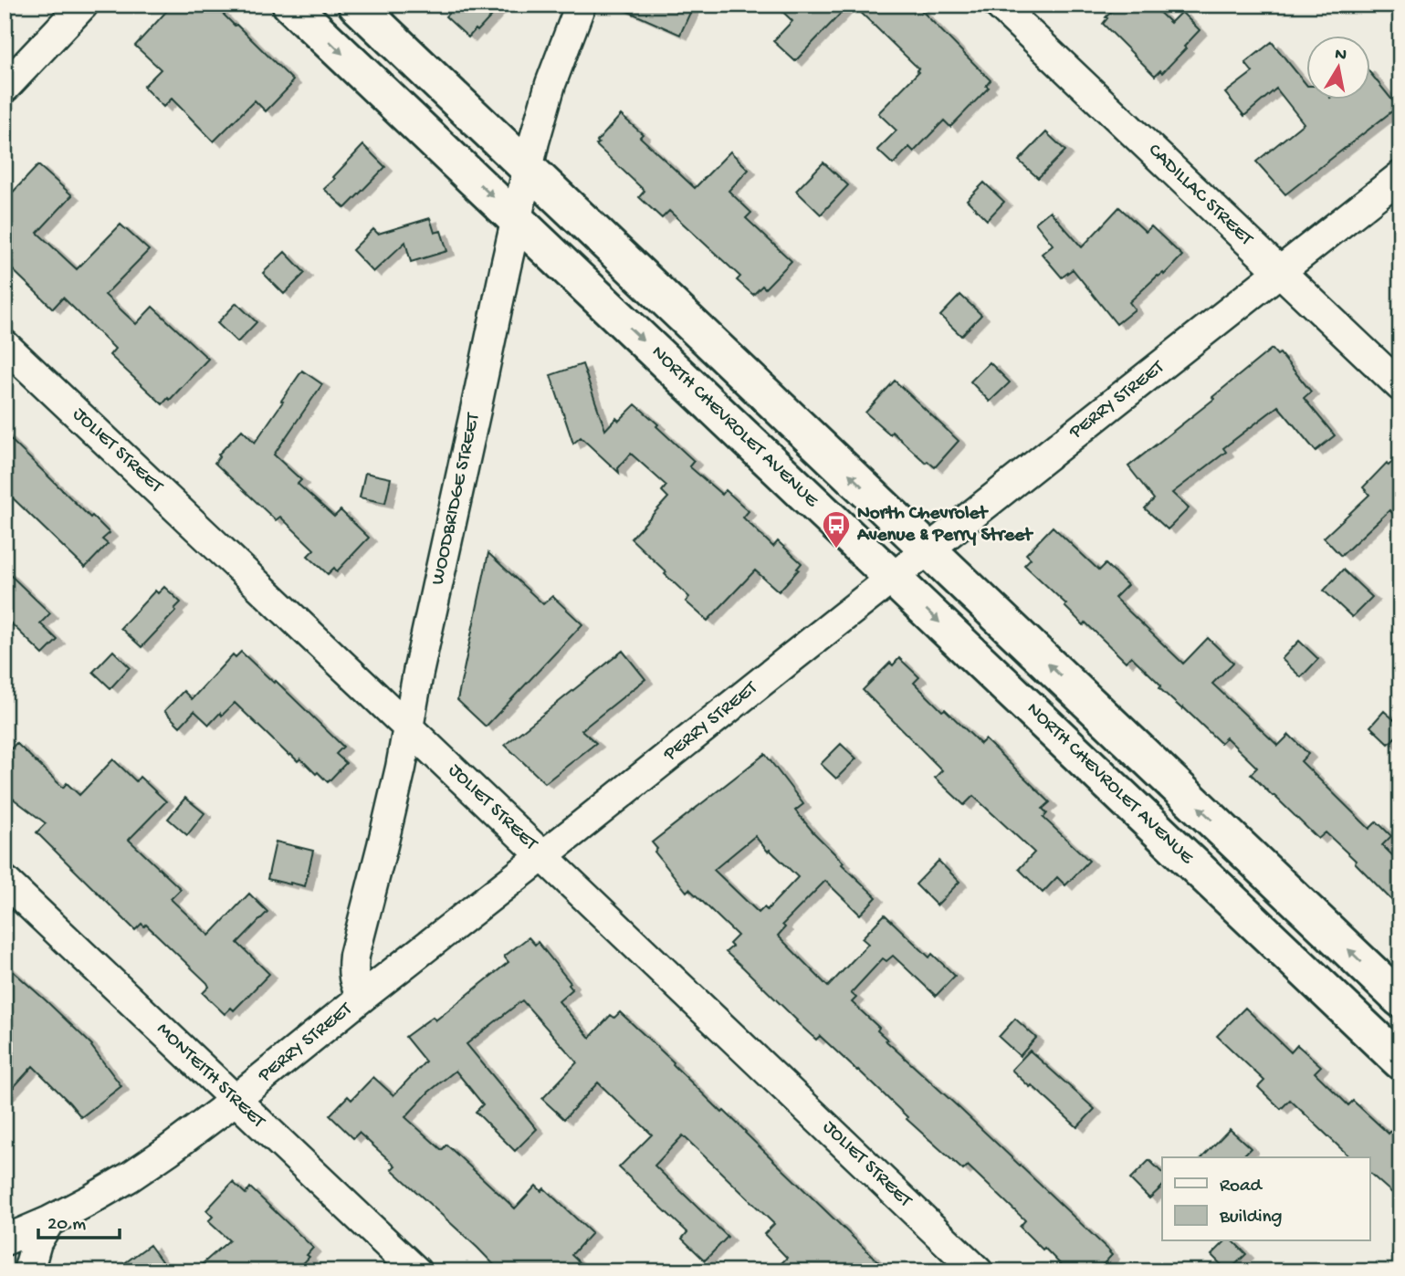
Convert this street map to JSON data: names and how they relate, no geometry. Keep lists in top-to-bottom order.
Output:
{
  "streets": {
    "street": [
      "CADILLAC STREET",
      "PERRY STREET",
      "NORTH CHEVROLET AVENUE",
      "JOLIET STREET",
      "WOODBRIDGE STREET",
      "MONTEITH STREET"
    ]
  },
  "crossings": [
    ["CADILLAC STREET", "PERRY STREET"],
    ["PERRY STREET", "NORTH CHEVROLET AVENUE"],
    ["PERRY STREET", "JOLIET STREET"],
    ["PERRY STREET", "WOODBRIDGE STREET"],
    ["PERRY STREET", "MONTEITH STREET"],
    ["NORTH CHEVROLET AVENUE", "WOODBRIDGE STREET"],
    ["JOLIET STREET", "WOODBRIDGE STREET"]
  ],
  "places": {
    "bus stop": ["North Chevrolet Avenue & Perry Street"]
  },
  "legend": ["Road", "Building"],
  "scale_bar": "20 m",
  "north": "top"
}
